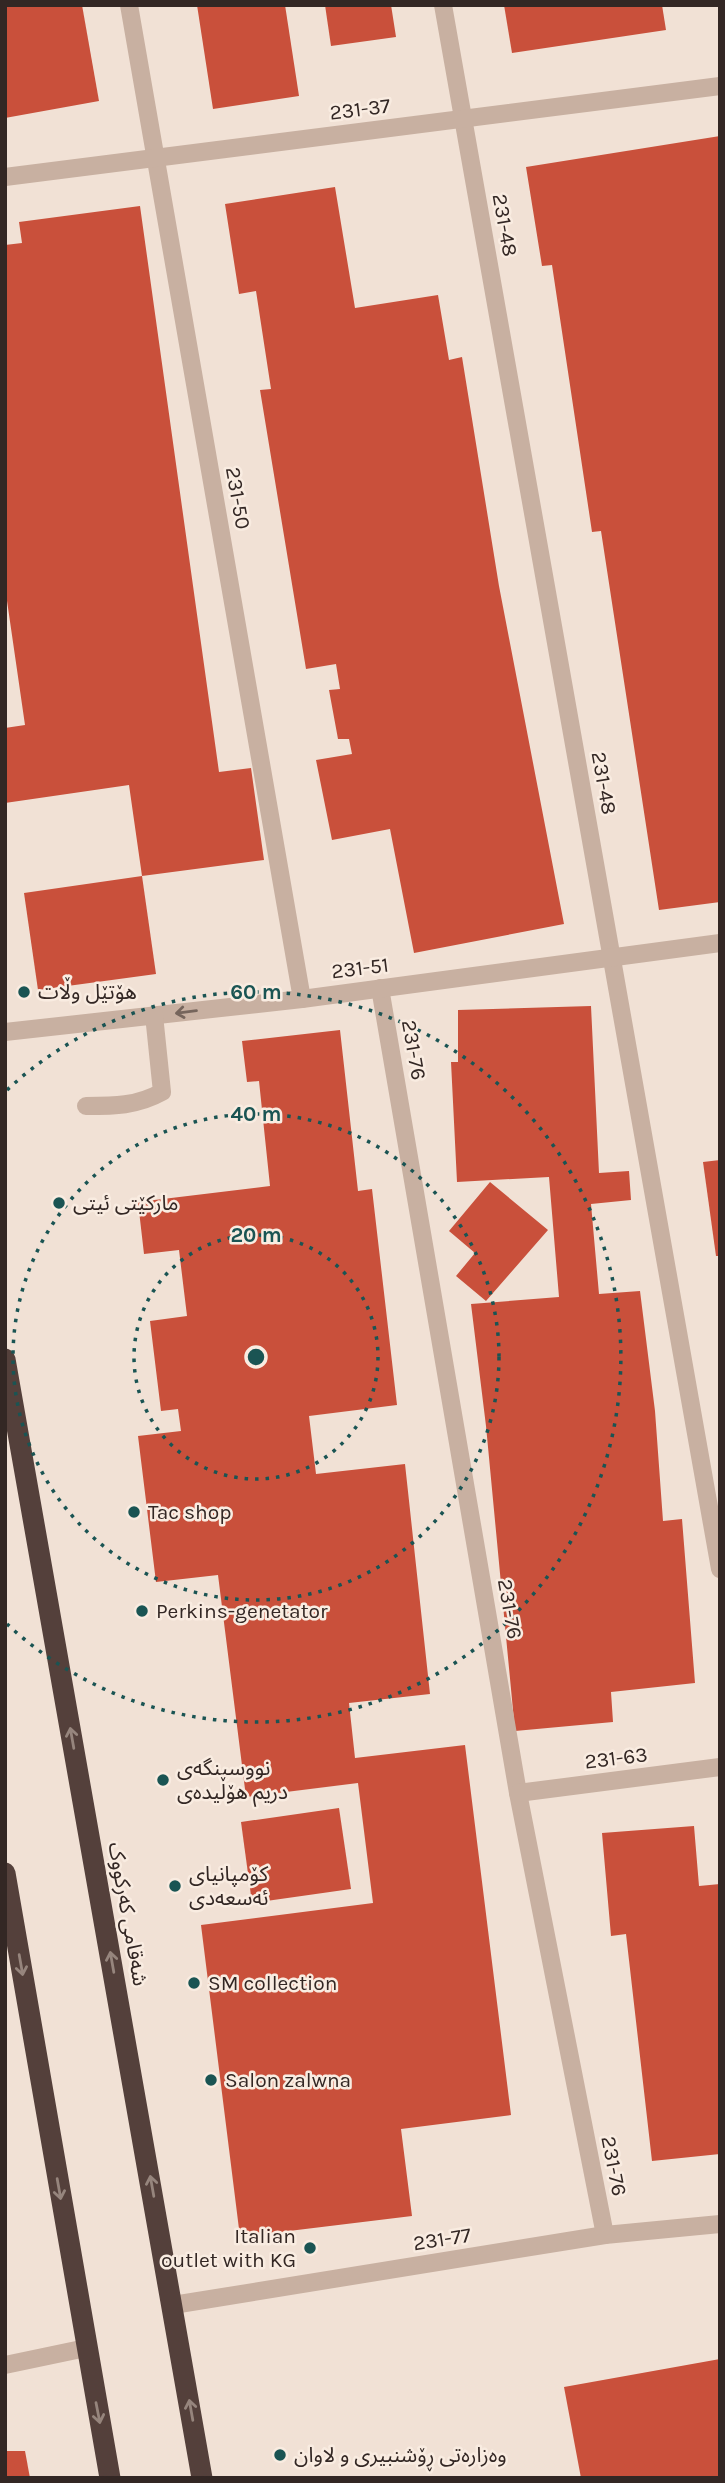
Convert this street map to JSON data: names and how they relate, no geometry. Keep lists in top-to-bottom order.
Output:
{
  "streets": {
    "highway": ["شەقامی کەرکووک"],
    "street": [
      "231-37",
      "231-48",
      "231-50",
      "231-51",
      "231-76",
      "231-63",
      "231-77"
    ]
  },
  "crossings": [
    ["231-37", "231-48"],
    ["231-37", "231-50"],
    ["231-48", "231-51"],
    ["231-50", "231-51"],
    ["231-51", "231-76"],
    ["231-76", "231-63"],
    ["231-76", "231-77"],
    ["شەقامی کەرکووک", "231-77"]
  ],
  "places": [
    "هۆتێل وڵات",
    "مارکێتی ئیتی",
    "Tac shop",
    "Perkins-genetator",
    "نووسینگەی دریم هۆڵیدەی",
    "کۆمپانیای ئەسعەدی",
    "SM collection",
    "Salon zalwna",
    "Italian outlet with KG",
    "وەزارەتی ڕۆشنبیری و لاوان"
  ],
  "rings": ["60 m", "40 m", "20 m"]
}
